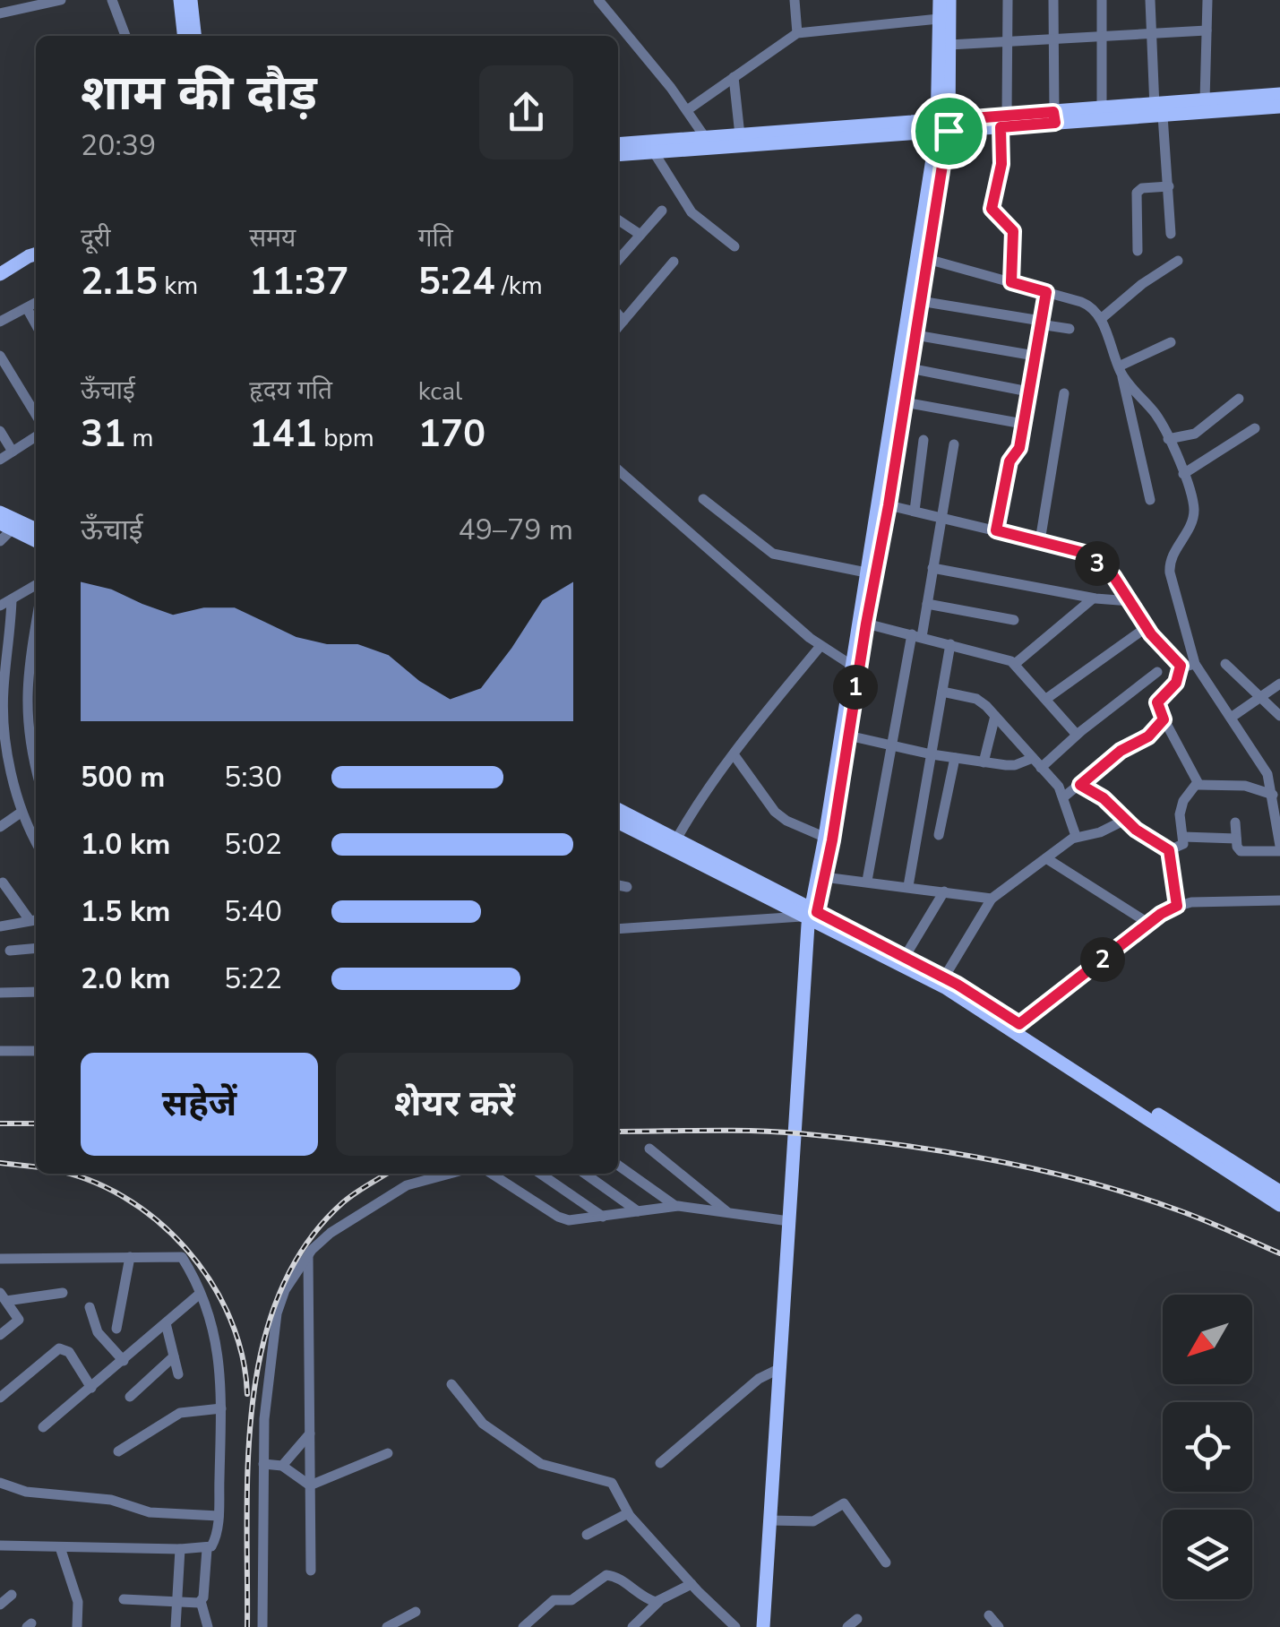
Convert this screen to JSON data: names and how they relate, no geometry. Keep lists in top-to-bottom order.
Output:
{
  "north": "bottom left",
  "page": {
    "heading": ["शाम की दौड़", "20:39"],
    "stats": [
      ["दूरी", "2.15 km"],
      ["समय", "11:37"],
      ["गति", "5:24 /km"],
      ["ऊँचाई", "31 m"],
      ["हृदय गति", "141 bpm"],
      ["kcal", "170"]
    ],
    "chart": ["ऊँचाई", "49–79 m"],
    "pins": ["3", "1", "2"],
    "list": [
      {
        "name": "500 m",
        "note": "5:30"
      },
      {
        "name": "1.0 km",
        "note": "5:02"
      },
      {
        "name": "1.5 km",
        "note": "5:40"
      },
      {
        "name": "2.0 km",
        "note": "5:22"
      }
    ],
    "buttons": ["सहेजें", "शेयर करें"]
  }
}
